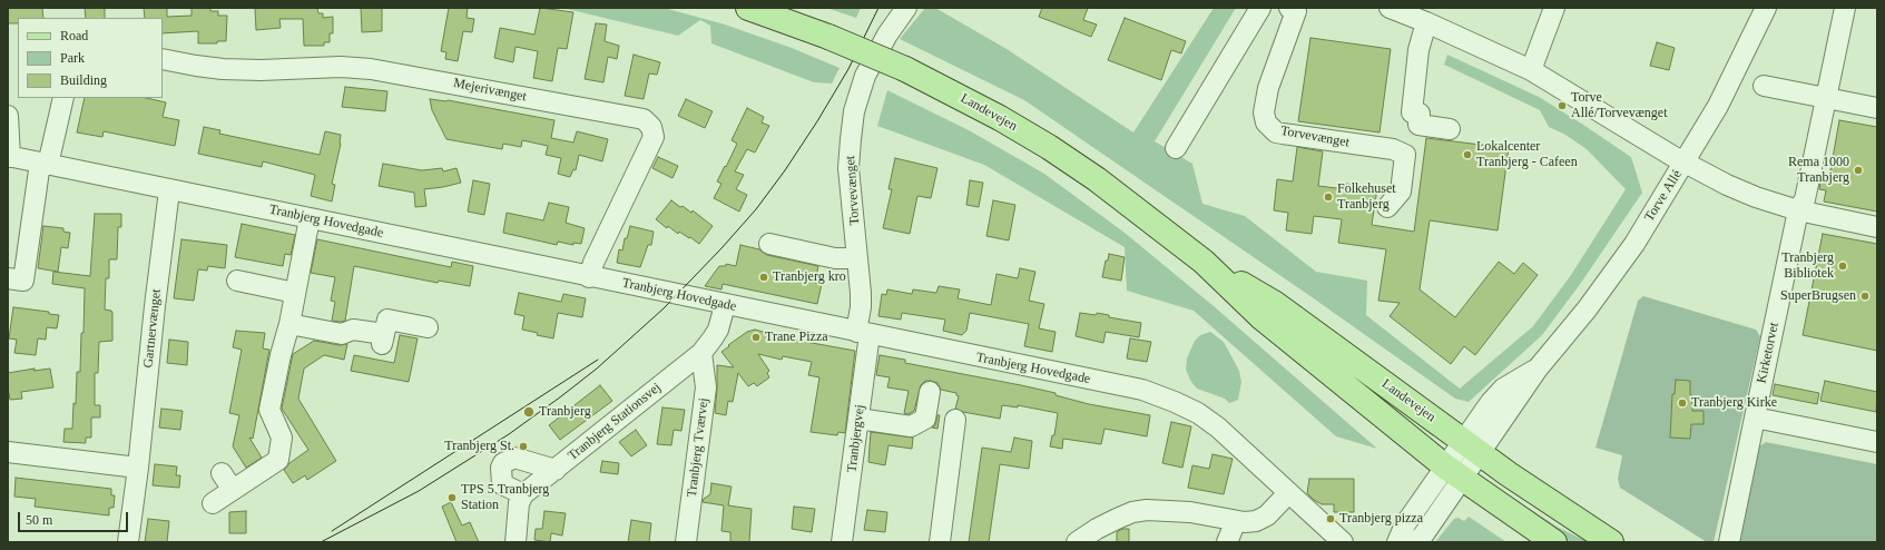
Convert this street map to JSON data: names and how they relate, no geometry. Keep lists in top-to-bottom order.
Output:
{
  "streets": {
    "main road": ["Landevejen"],
    "street": [
      "Mejerivænget",
      "Torvevænget",
      "Torve Allé",
      "Tranbjerg Hovedgade",
      "Gartnervænget",
      "Kirketorvet",
      "Tranbjerg Stationsvej",
      "Tranbjergvej",
      "Tranbjerg Tværvej"
    ]
  },
  "crossings": [
    ["Mejerivænget", "Tranbjerg Hovedgade"],
    ["Landevejen", "Torve Allé"],
    ["Torvevænget", "Tranbjerg Hovedgade"],
    ["Torvevænget", "Tranbjergvej"],
    ["Tranbjerg Hovedgade", "Gartnervænget"],
    ["Tranbjerg Hovedgade", "Tranbjerg Stationsvej"],
    ["Tranbjerg Hovedgade", "Tranbjergvej"],
    ["Tranbjerg Stationsvej", "Tranbjerg Tværvej"]
  ],
  "places": [
    "Torve Allé/Torvevænget",
    "Lokalcenter Tranbjerg - Cafeen",
    "Rema 1000 Tranbjerg",
    "Folkehuset Tranbjerg",
    "Tranbjerg Bibliotek",
    "Tranbjerg kro",
    "SuperBrugsen",
    "Trane Pizza",
    "Tranbjerg Kirke",
    "Tranbjerg",
    "Tranbjerg St.",
    "TPS 5 Tranbjerg Station",
    "Tranbjerg pizza"
  ],
  "legend": ["Road", "Park", "Building"],
  "scale_bar": "50 m"
}
